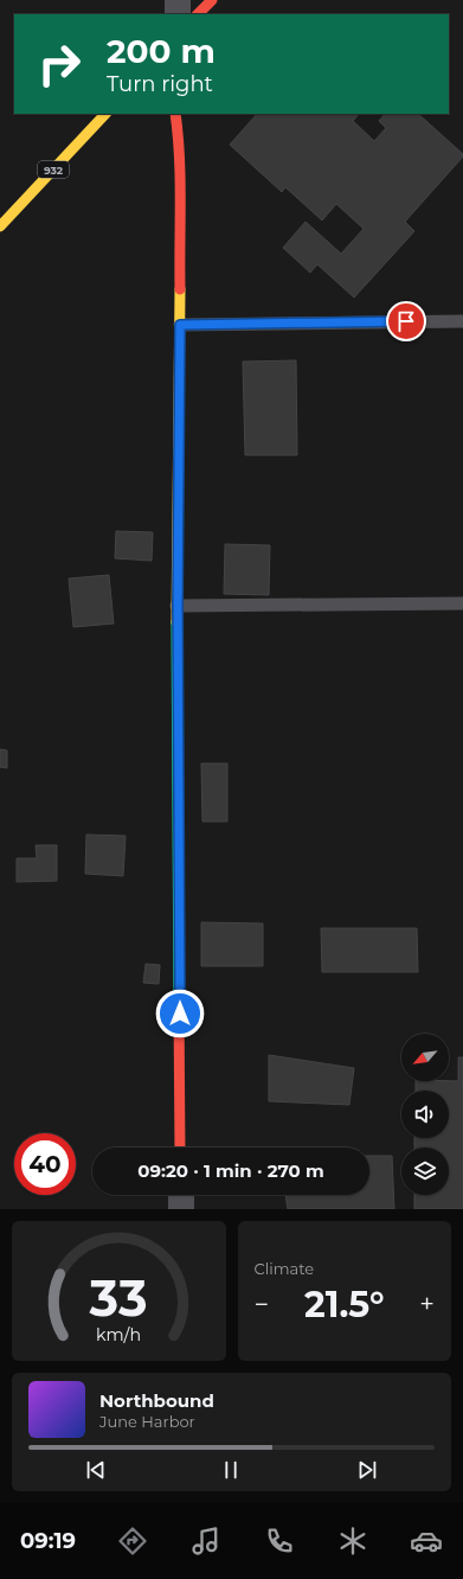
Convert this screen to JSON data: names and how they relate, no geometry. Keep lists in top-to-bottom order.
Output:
{
  "streets": {
    "street": ["932"]
  },
  "north": "bottom left",
  "page": {
    "turn": ["200 m", "Turn right"],
    "limit": "40",
    "trip": "09:20 · 1 min · 270 m",
    "tile": "Climate",
    "heat": ["−", "21.5°", "+"],
    "song": ["Northbound", "June Harbor"],
    "tabs": "09:19",
    "gauge": ["33", "km/h"]
  }
}
